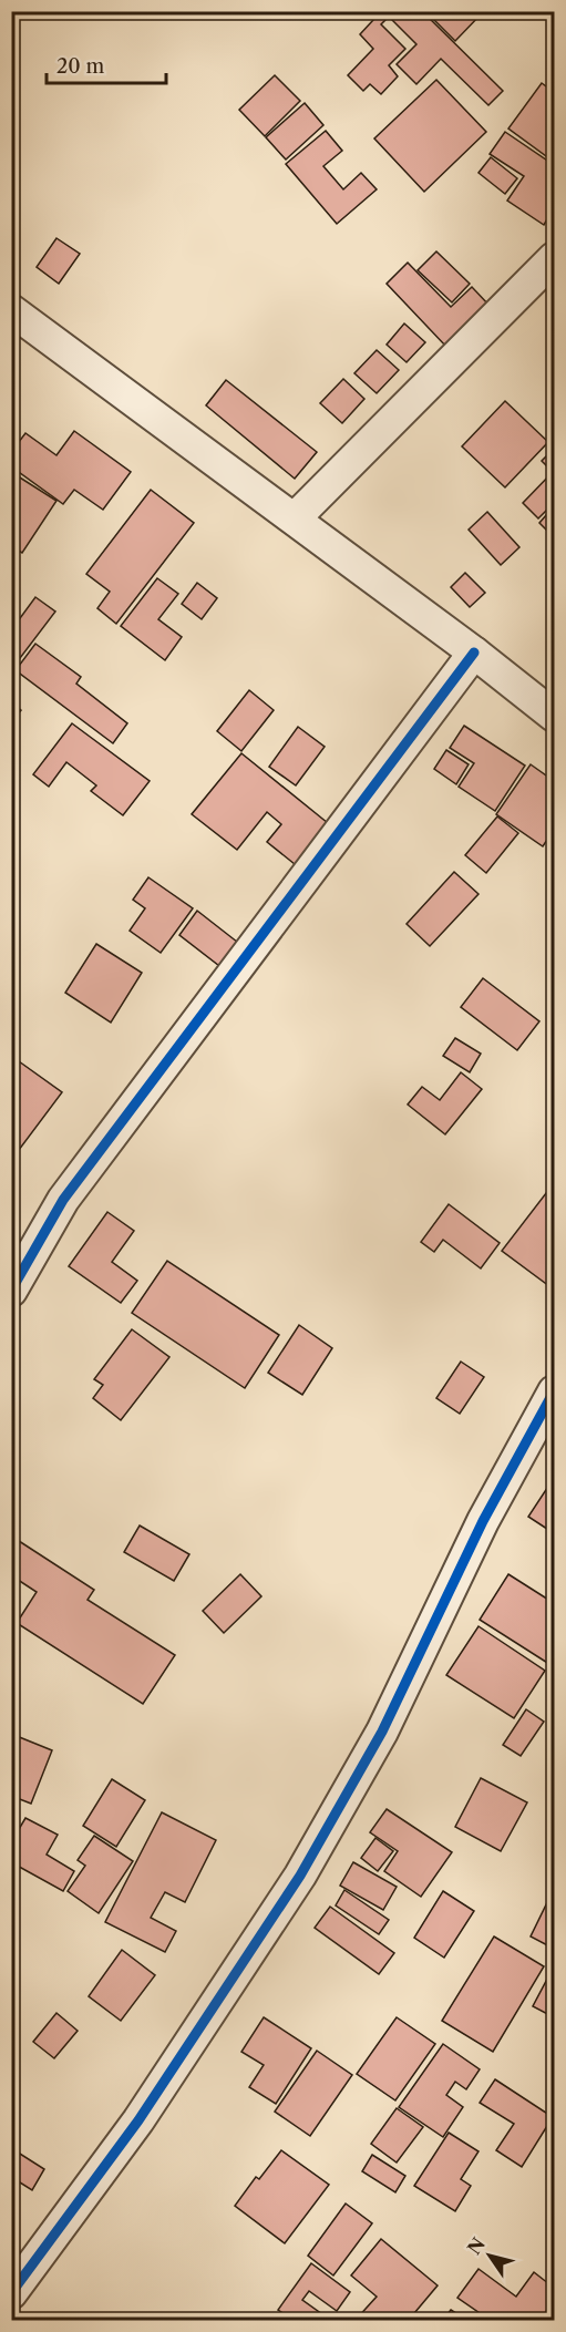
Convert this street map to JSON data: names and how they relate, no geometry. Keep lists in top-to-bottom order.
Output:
{
  "scale_bar": "20 m",
  "north": "top left"
}
